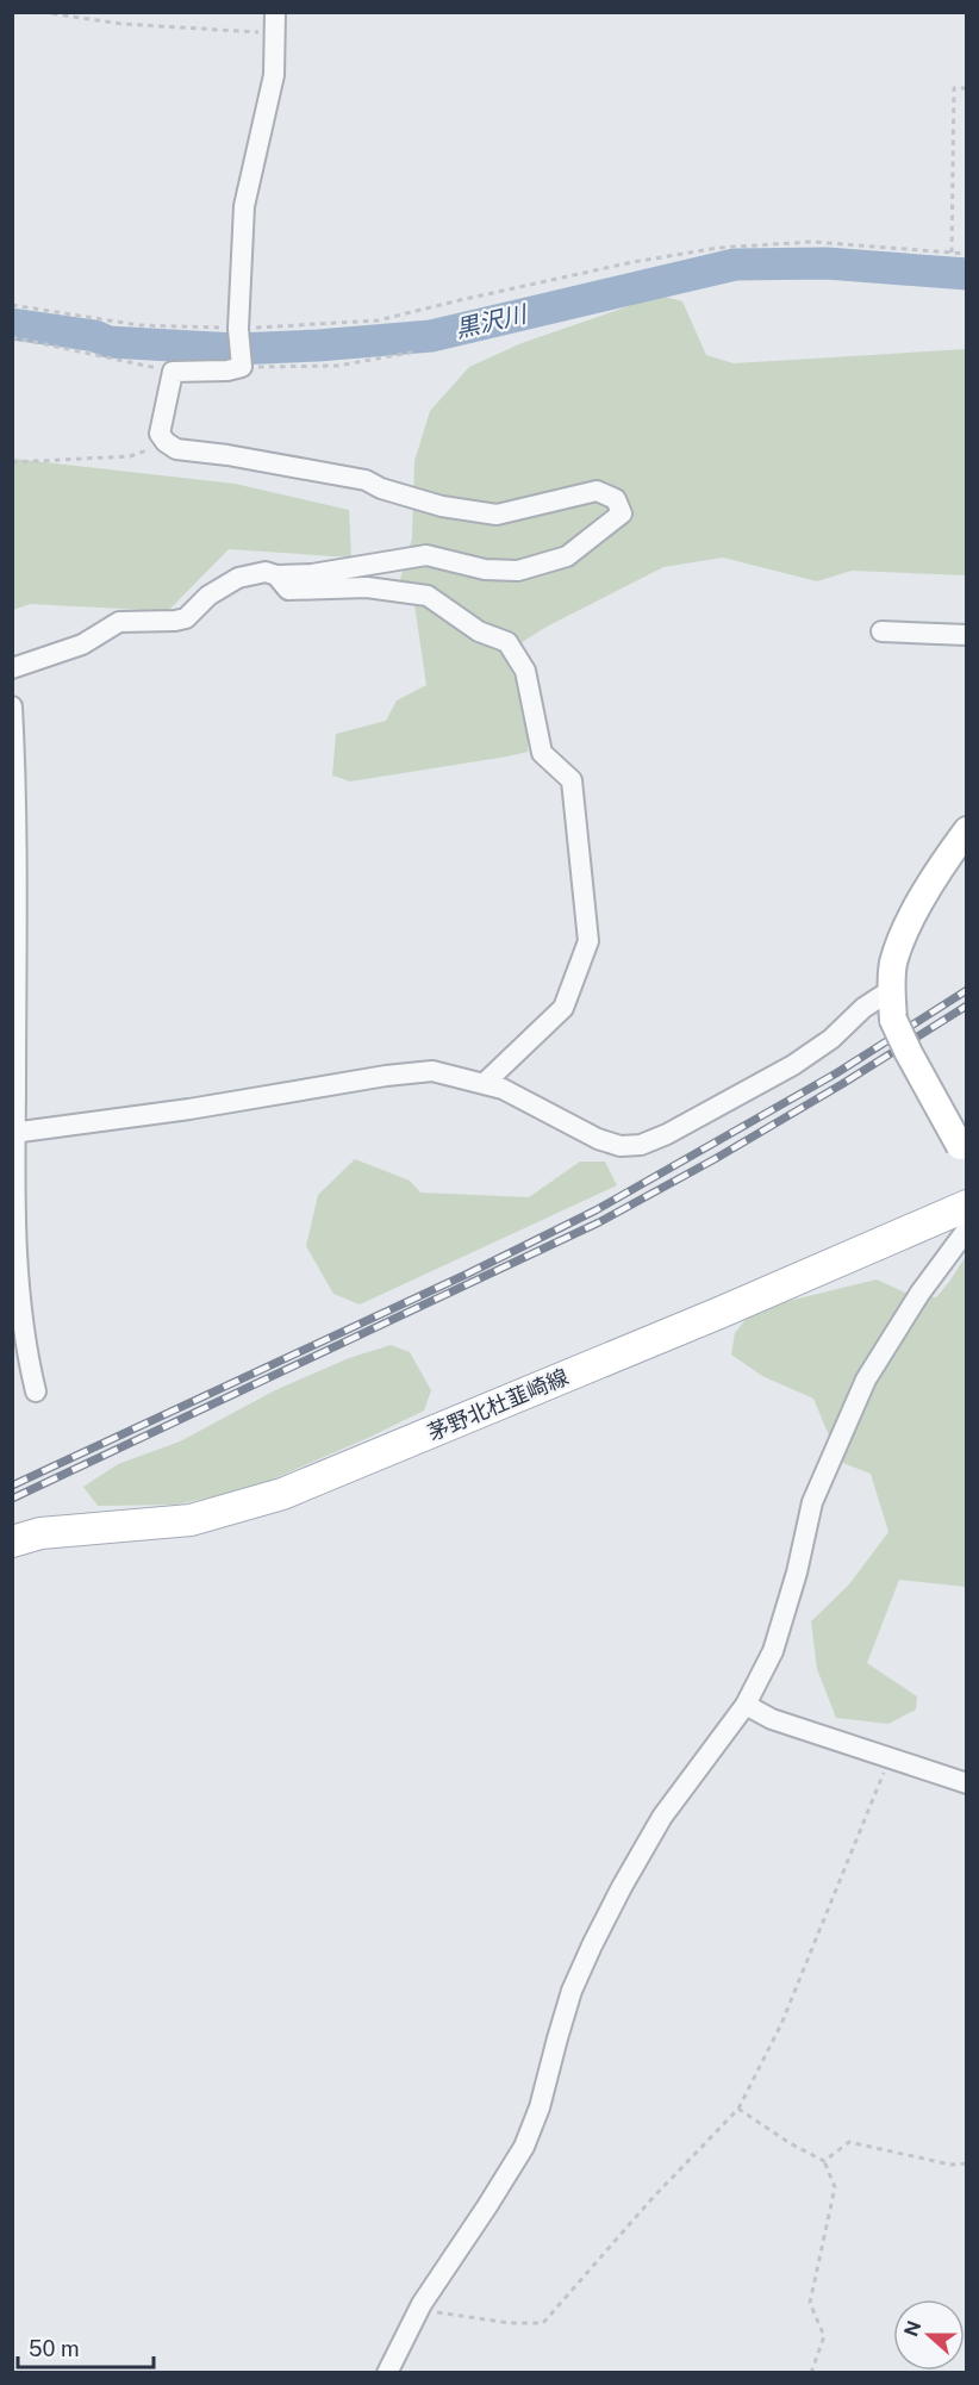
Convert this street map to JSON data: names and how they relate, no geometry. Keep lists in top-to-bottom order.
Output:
{
  "streets": {
    "main road": ["茅野北杜韮崎線"]
  },
  "water": ["黒沢川"],
  "scale_bar": "50 m",
  "north": "left"
}
